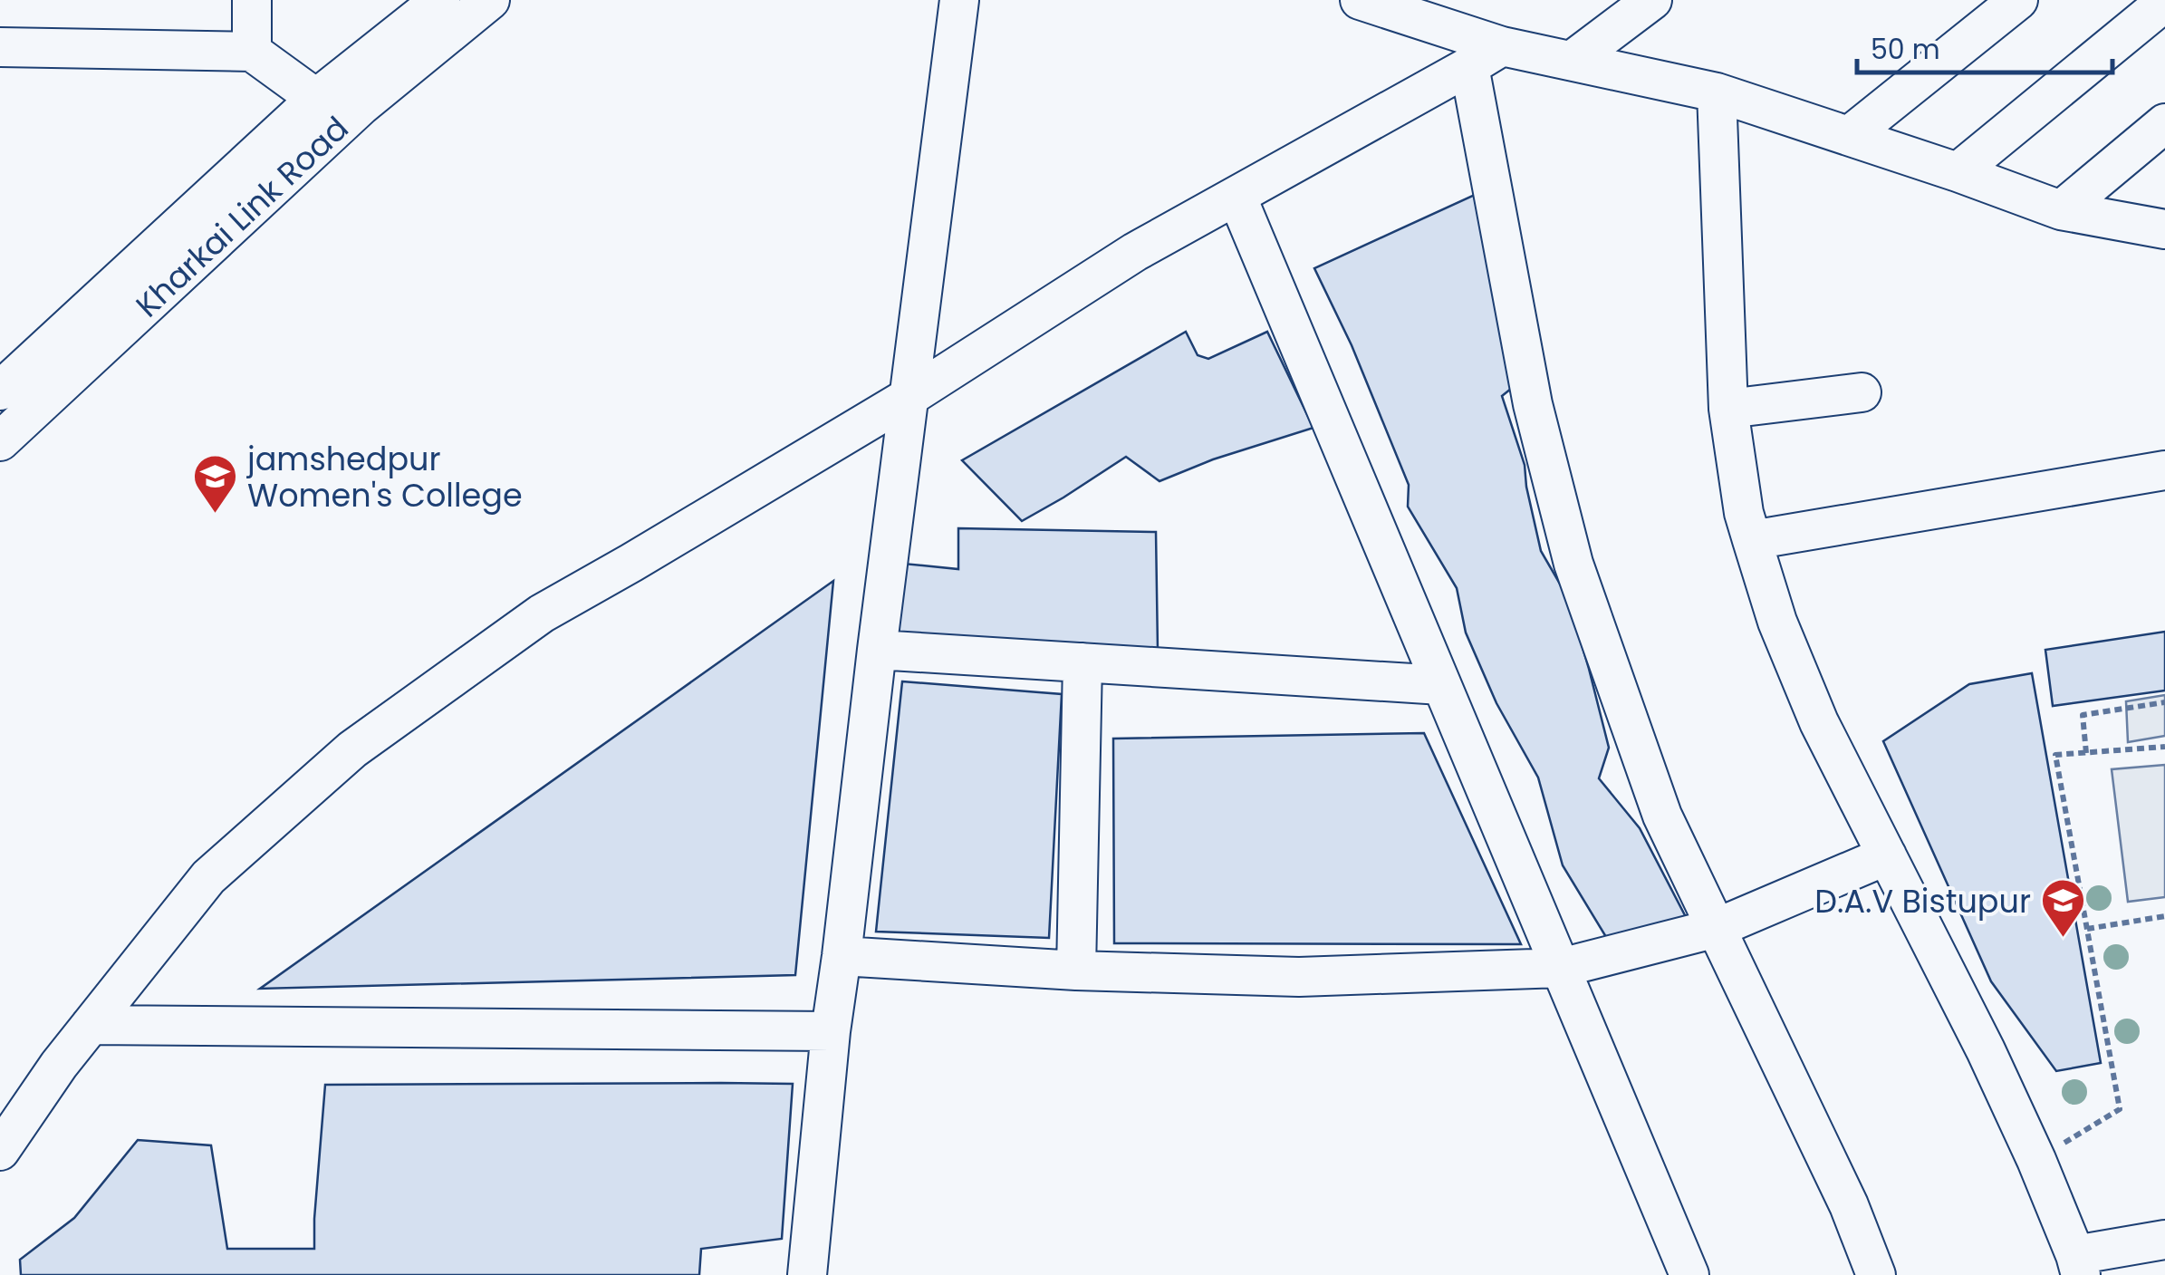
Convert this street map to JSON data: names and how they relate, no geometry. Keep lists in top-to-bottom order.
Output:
{
  "streets": {
    "street": ["Kharkai Link Road"]
  },
  "places": {
    "school or university": ["jamshedpur Women's College", "D.A.V Bistupur"]
  },
  "scale_bar": "50 m"
}
